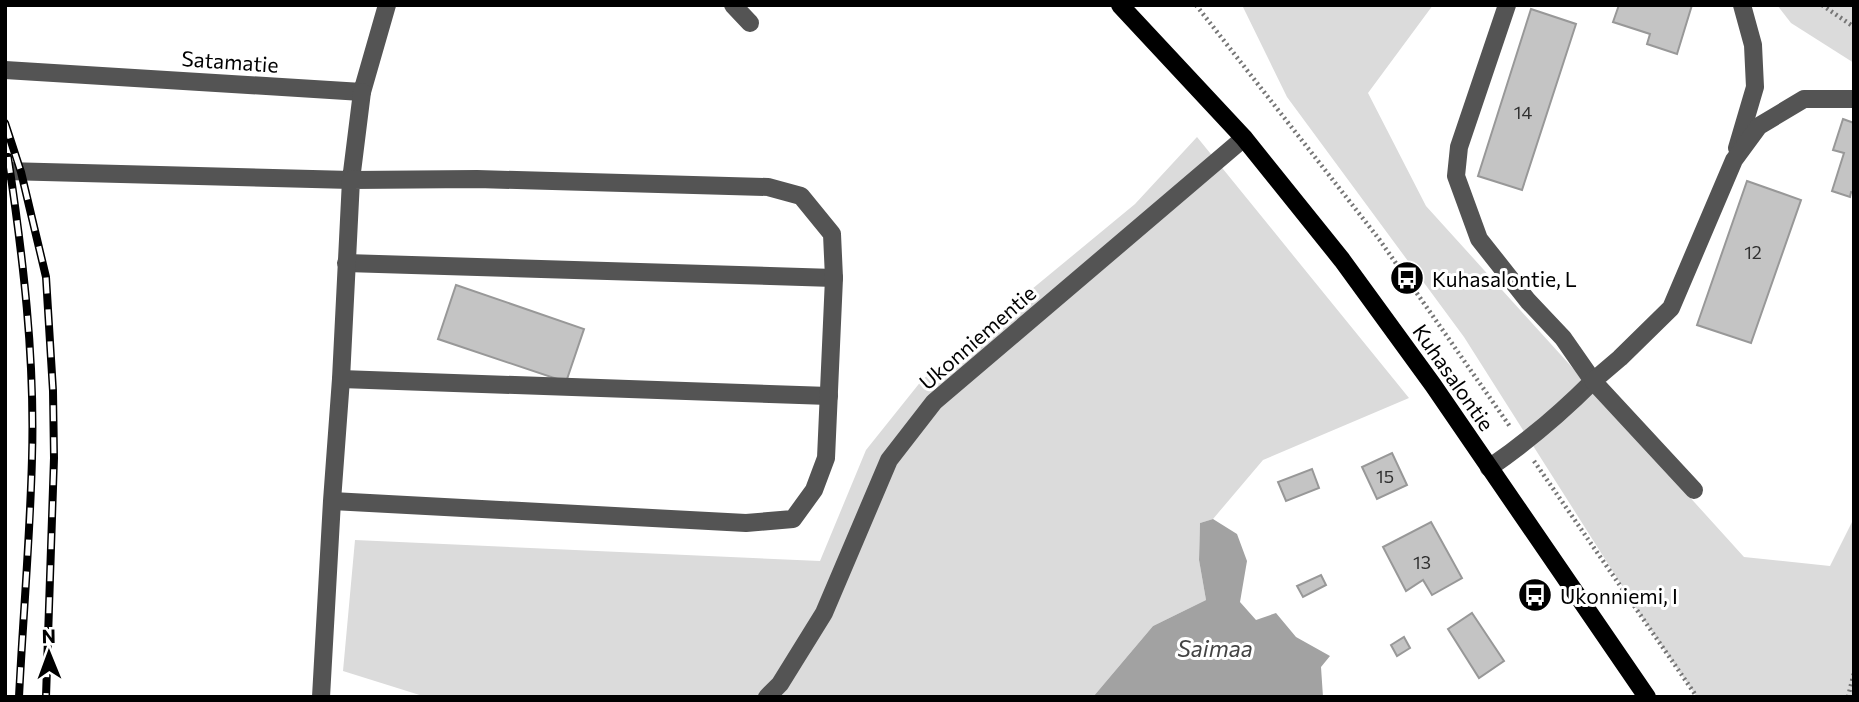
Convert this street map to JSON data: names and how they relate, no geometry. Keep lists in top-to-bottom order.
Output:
{
  "streets": {
    "main road": ["Kuhasalontie"],
    "street": ["Satamatie", "Ukonniementie"]
  },
  "crossings": [
    ["Ukonniementie", "Kuhasalontie"]
  ],
  "water": ["Saimaa"],
  "places": {
    "bus stop": ["Kuhasalontie, L", "Ukonniemi, I"]
  },
  "house_numbers": [
    "14",
    "12",
    "15",
    "13"
  ],
  "north": "top"
}
